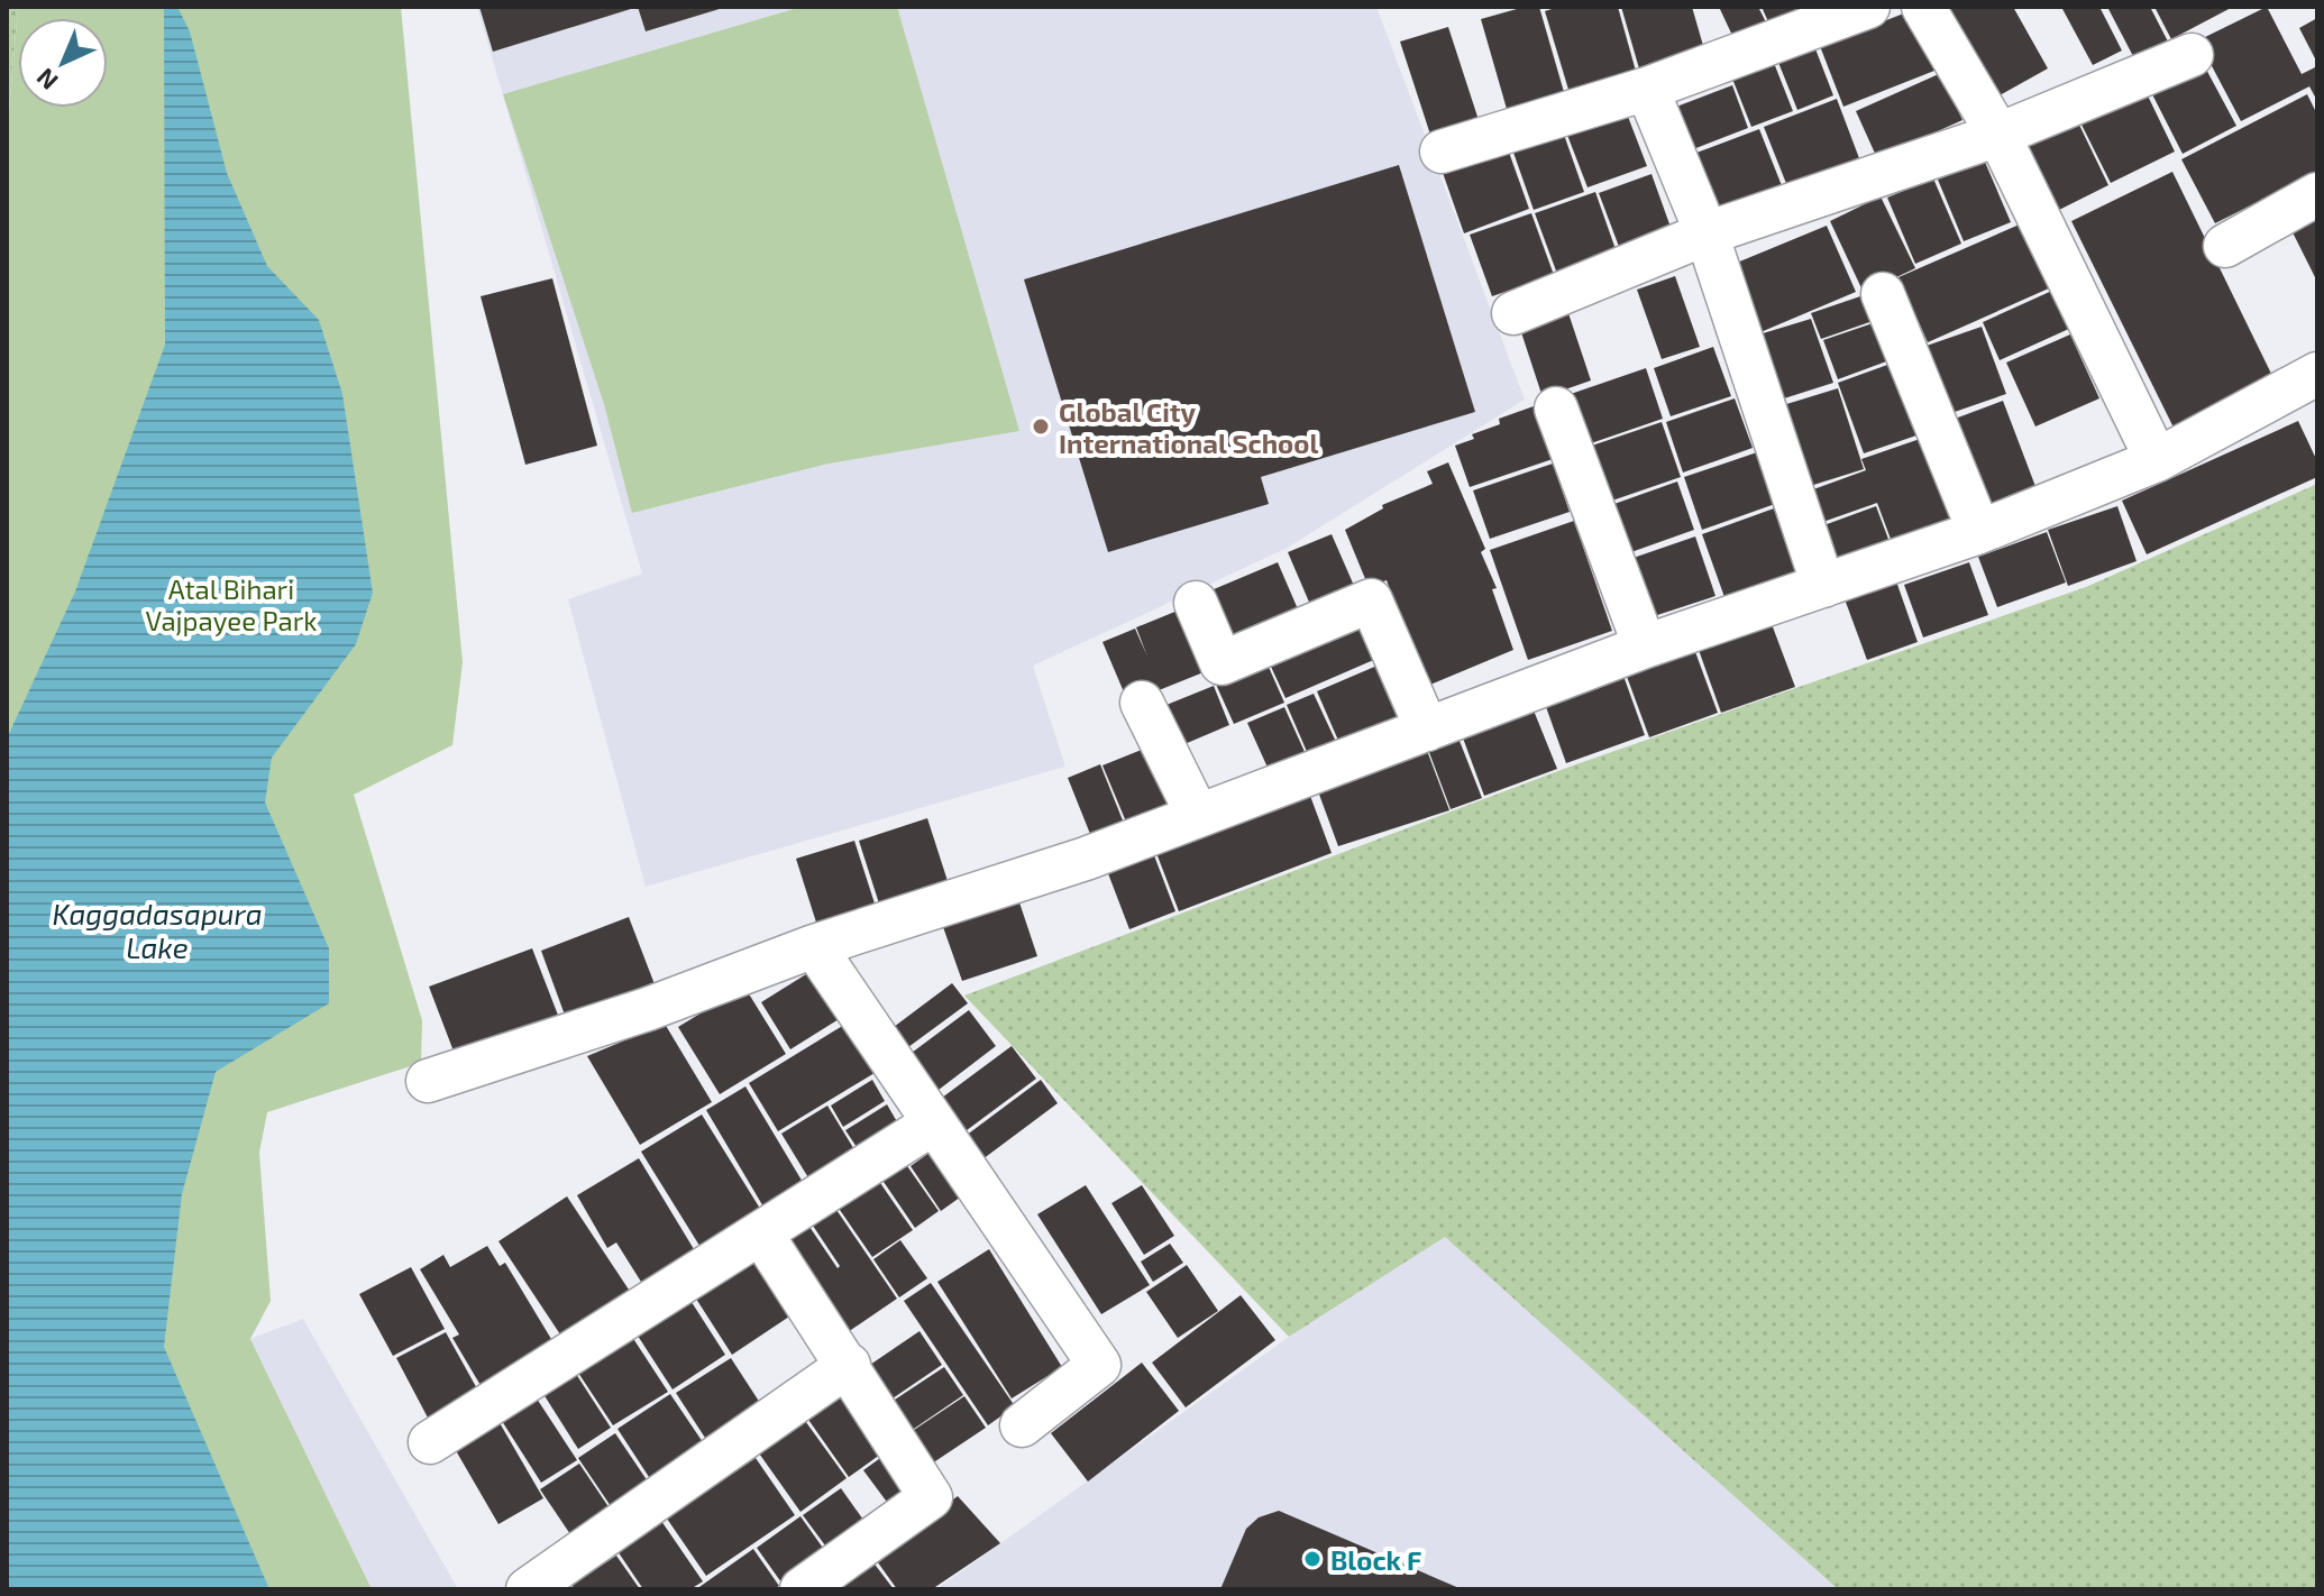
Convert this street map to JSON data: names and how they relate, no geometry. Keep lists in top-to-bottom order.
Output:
{
  "water": ["Kaggadasapura Lake"],
  "parks": ["Atal Bihari Vajpayee Park"],
  "places": ["Global City International School", "Block F"],
  "north": "bottom left"
}
